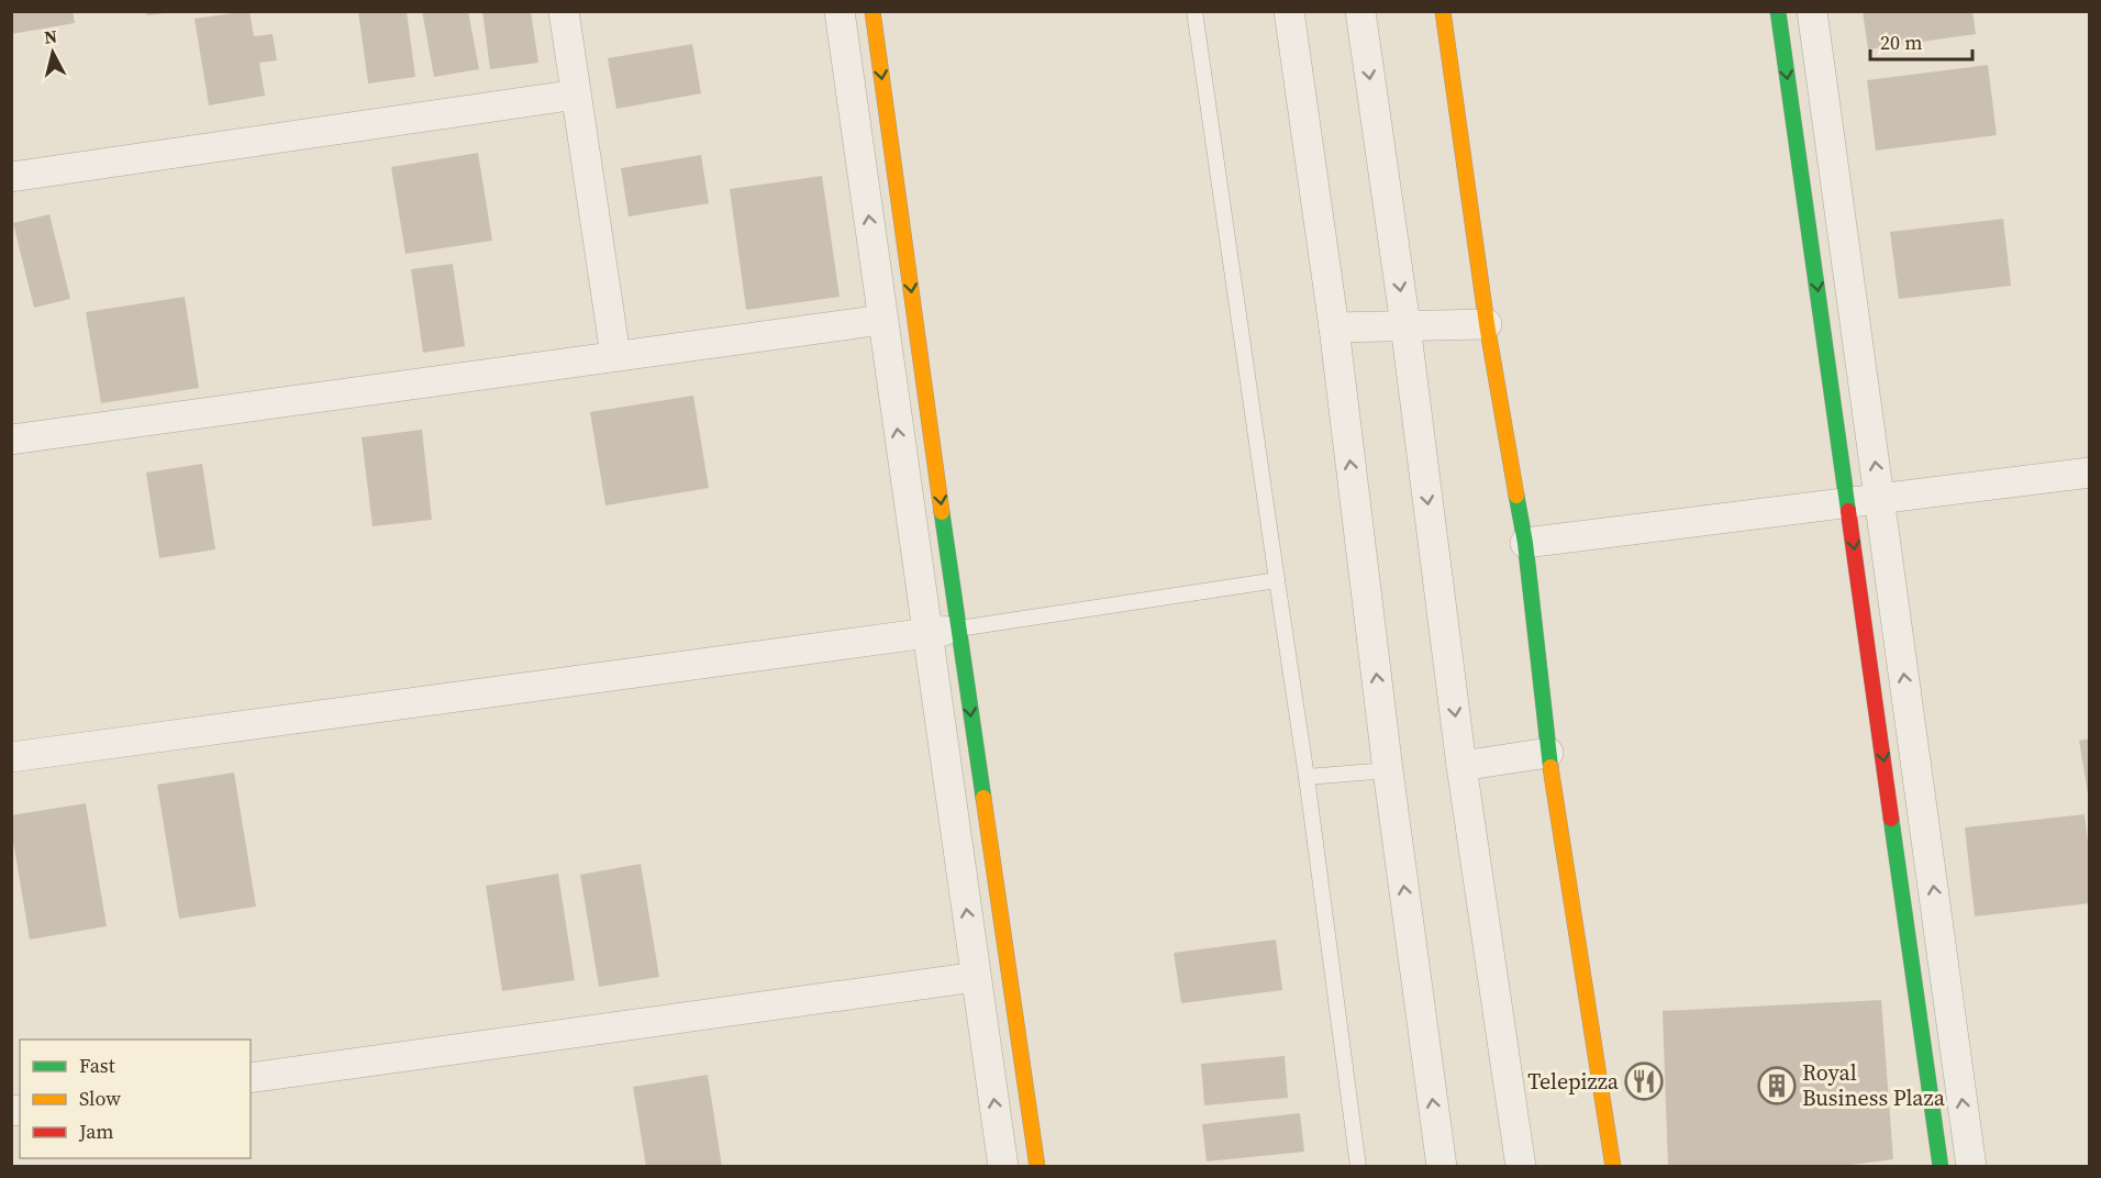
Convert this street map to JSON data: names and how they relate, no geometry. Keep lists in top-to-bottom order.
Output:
{
  "places": {
    "restaurant": ["Telepizza"],
    "building": ["Royal Business Plaza"]
  },
  "legend": ["Fast", "Slow", "Jam"],
  "scale_bar": "20 m",
  "north": "top"
}
